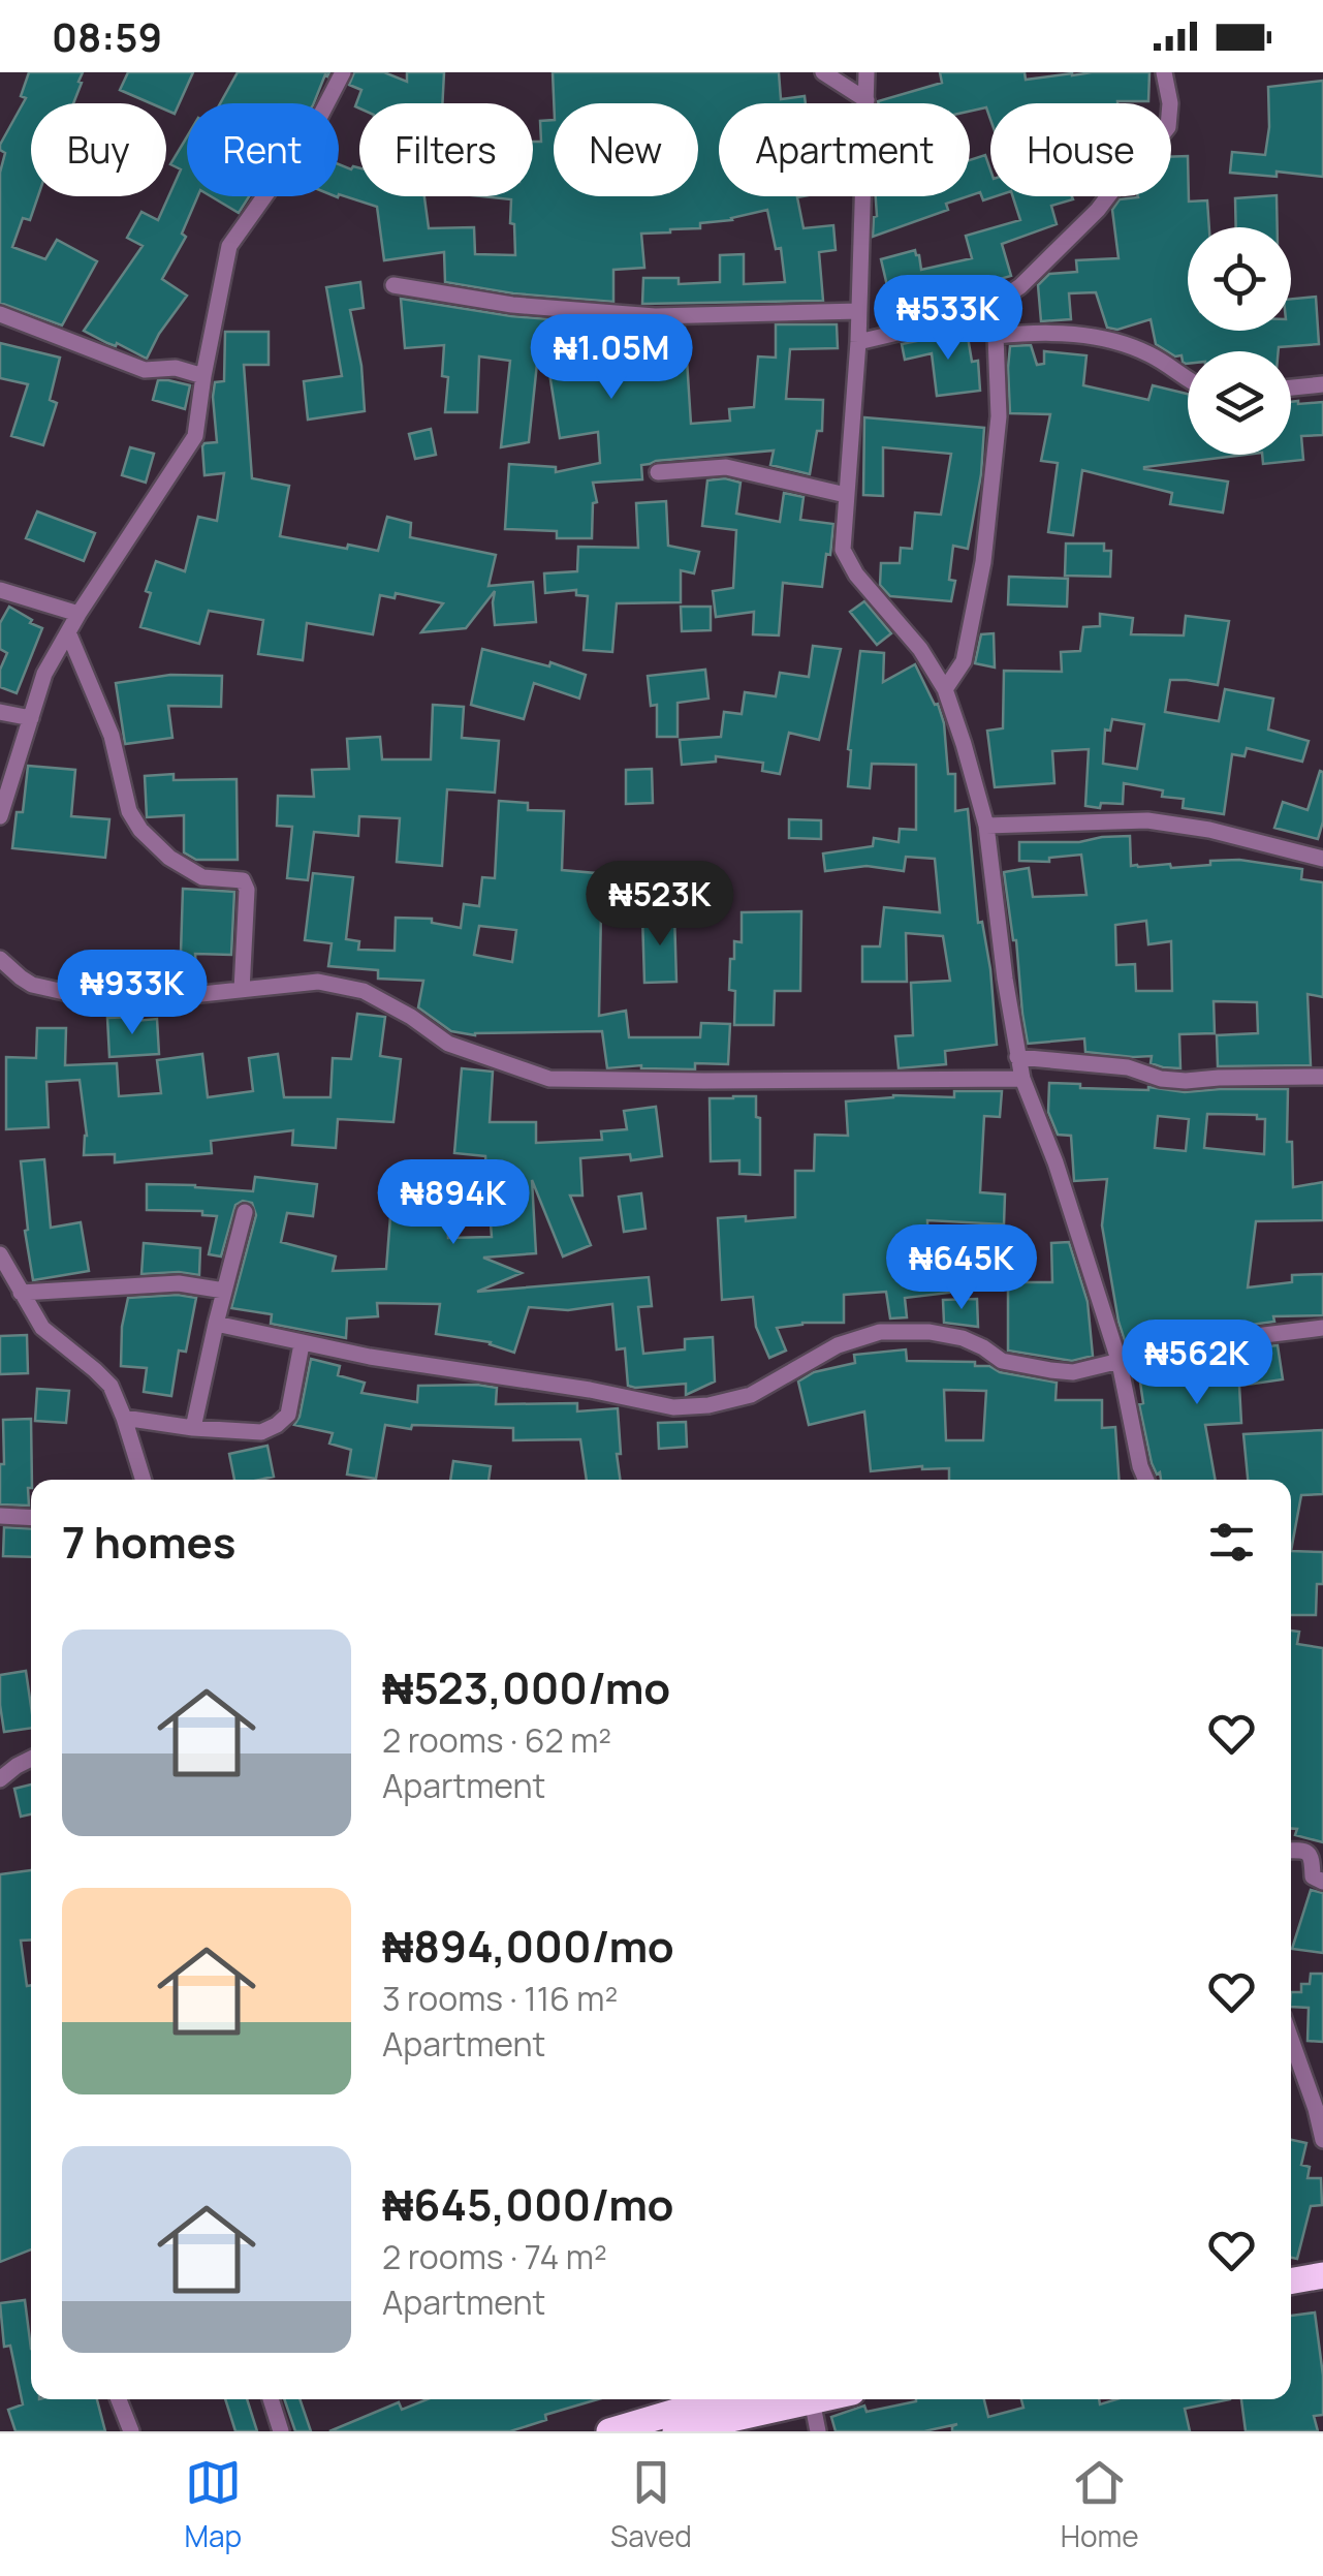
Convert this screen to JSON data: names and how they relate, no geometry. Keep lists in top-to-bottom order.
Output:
{
  "page": {
    "status": "08:59",
    "chip": [
      "Buy",
      "Rent",
      "Filters",
      "New",
      "Apartment",
      "House"
    ],
    "price": [
      "₦533K",
      "₦1.05M",
      "₦523K",
      "₦933K",
      "₦894K",
      "₦645K",
      "₦562K"
    ],
    "heading": "7 homes",
    "list": [
      {
        "name": "₦523,000/mo",
        "note": "2 rooms · 62 m² · Apartment"
      },
      {
        "name": "₦894,000/mo",
        "note": "3 rooms · 116 m² · Apartment"
      },
      {
        "name": "₦645,000/mo",
        "note": "2 rooms · 74 m² · Apartment"
      }
    ],
    "tabs": ["Map", "Saved", "Home"]
  }
}
